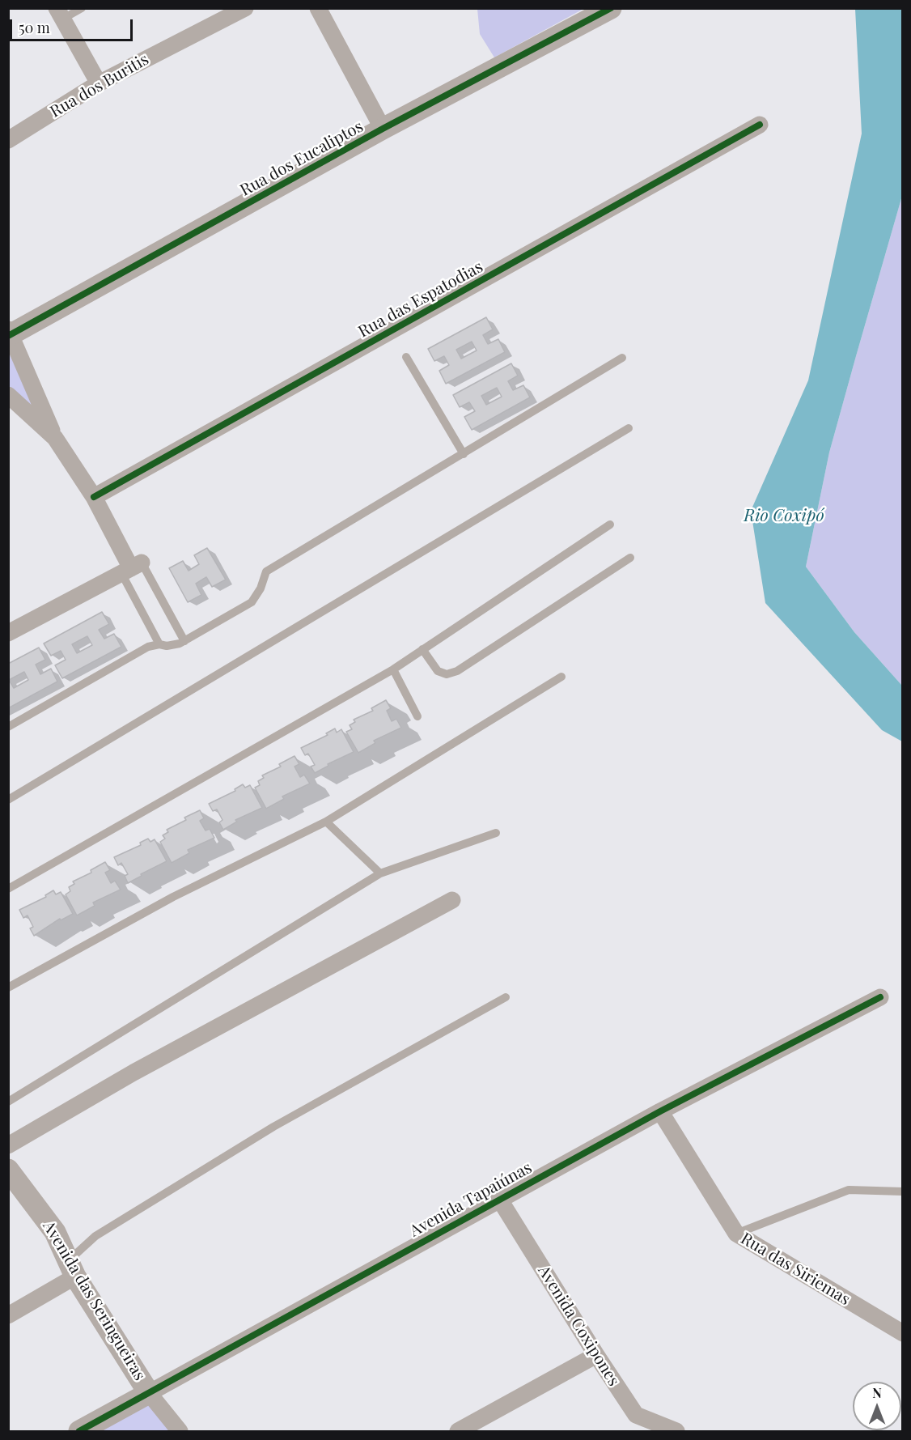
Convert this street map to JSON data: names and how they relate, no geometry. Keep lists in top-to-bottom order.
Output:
{
  "streets": {
    "street": [
      "Rua dos Buritis",
      "Rua dos Eucaliptos",
      "Rua das Espatodias",
      "Avenida Tapaiúnas",
      "Rua das Siriemas",
      "Avenida das Seringueiras",
      "Avenida Coxipones"
    ]
  },
  "crossings": [
    ["Avenida Tapaiúnas", "Rua das Siriemas"],
    ["Avenida Tapaiúnas", "Avenida das Seringueiras"],
    ["Avenida Tapaiúnas", "Avenida Coxipones"]
  ],
  "water": ["Rio Coxipó"],
  "scale_bar": "50 m",
  "north": "top"
}
